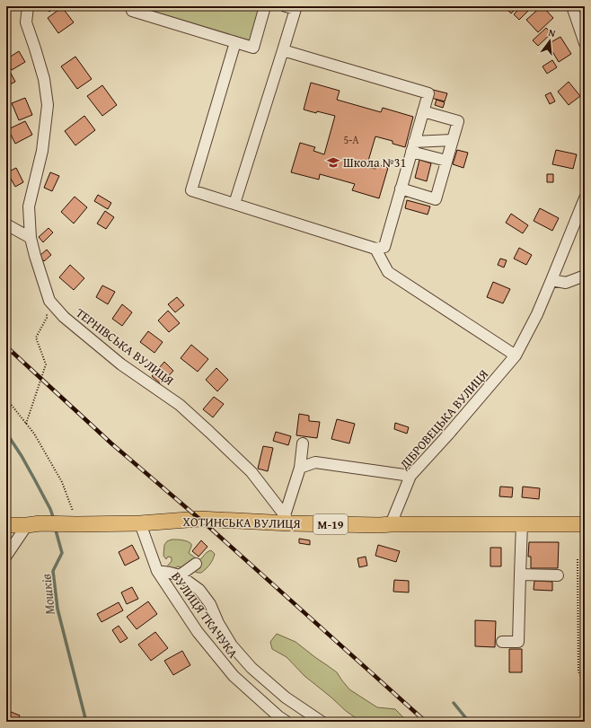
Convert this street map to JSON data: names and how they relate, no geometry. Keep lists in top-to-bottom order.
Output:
{
  "streets": {
    "highway": ["ХОТИНСЬКА ВУЛИЦЯ", "М-19"],
    "street": ["ТЕРНІВСЬКА ВУЛИЦЯ", "ДІБРОВЕЦЬКА ВУЛИЦЯ", "ВУЛИЦЯ ТКАЧУКА"]
  },
  "crossings": [
    ["ТЕРНІВСЬКА ВУЛИЦЯ", "ХОТИНСЬКА ВУЛИЦЯ"],
    ["ДІБРОВЕЦЬКА ВУЛИЦЯ", "ХОТИНСЬКА ВУЛИЦЯ"],
    ["ХОТИНСЬКА ВУЛИЦЯ", "ВУЛИЦЯ ТКАЧУКА"]
  ],
  "water": ["Мошків"],
  "places": {
    "school or university": ["Школа №31"]
  },
  "house_numbers": ["5-А"],
  "north": "top"
}
